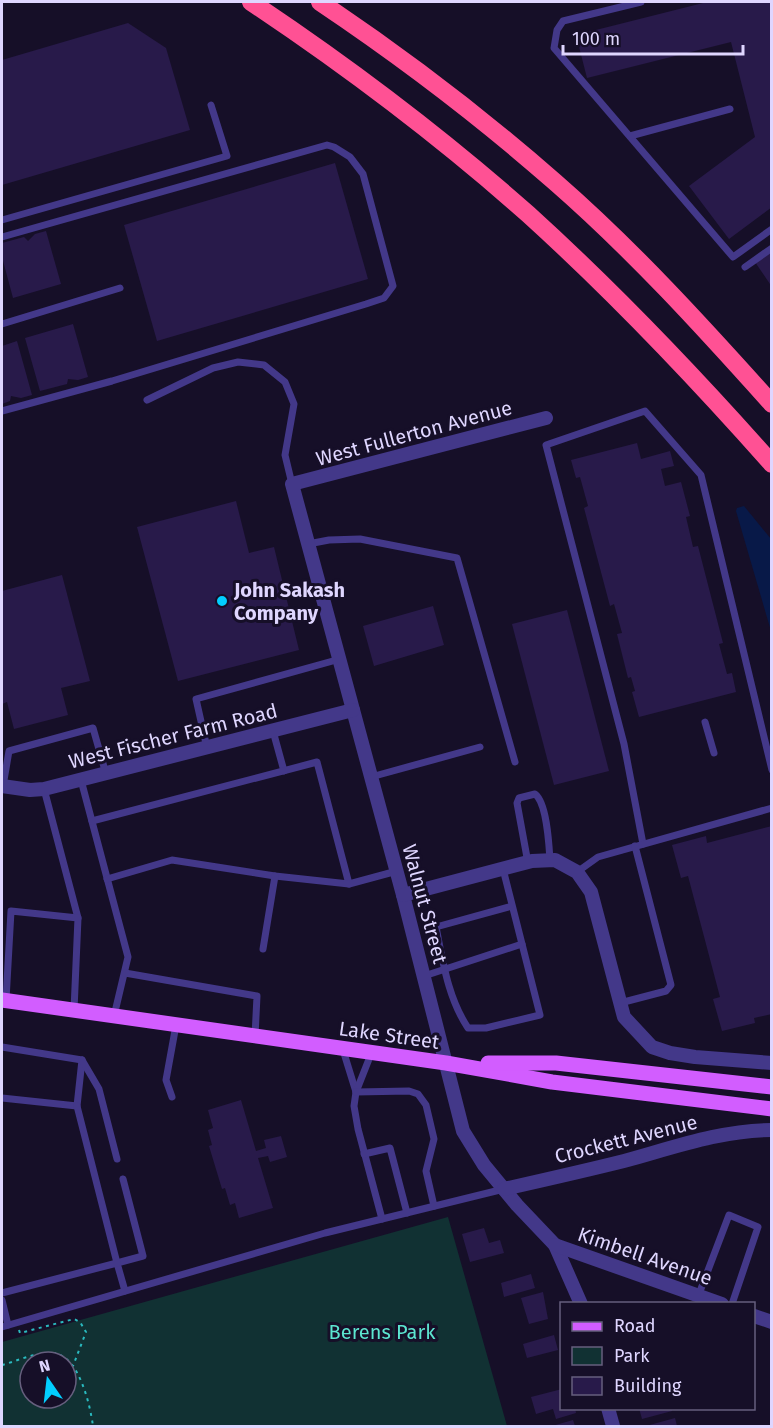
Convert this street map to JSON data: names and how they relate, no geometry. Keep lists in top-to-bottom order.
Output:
{
  "streets": {
    "main road": ["Lake Street"],
    "street": [
      "West Fullerton Avenue",
      "West Fischer Farm Road",
      "Walnut Street",
      "Crockett Avenue",
      "Kimbell Avenue"
    ]
  },
  "crossings": [
    ["West Fullerton Avenue", "Walnut Street"],
    ["West Fischer Farm Road", "Walnut Street"],
    ["Walnut Street", "Lake Street"],
    ["Walnut Street", "Crockett Avenue"],
    ["Walnut Street", "Kimbell Avenue"]
  ],
  "parks": ["Berens Park"],
  "places": ["John Sakash Company"],
  "legend": ["Road", "Park", "Building"],
  "scale_bar": "100 m",
  "north": "top"
}
